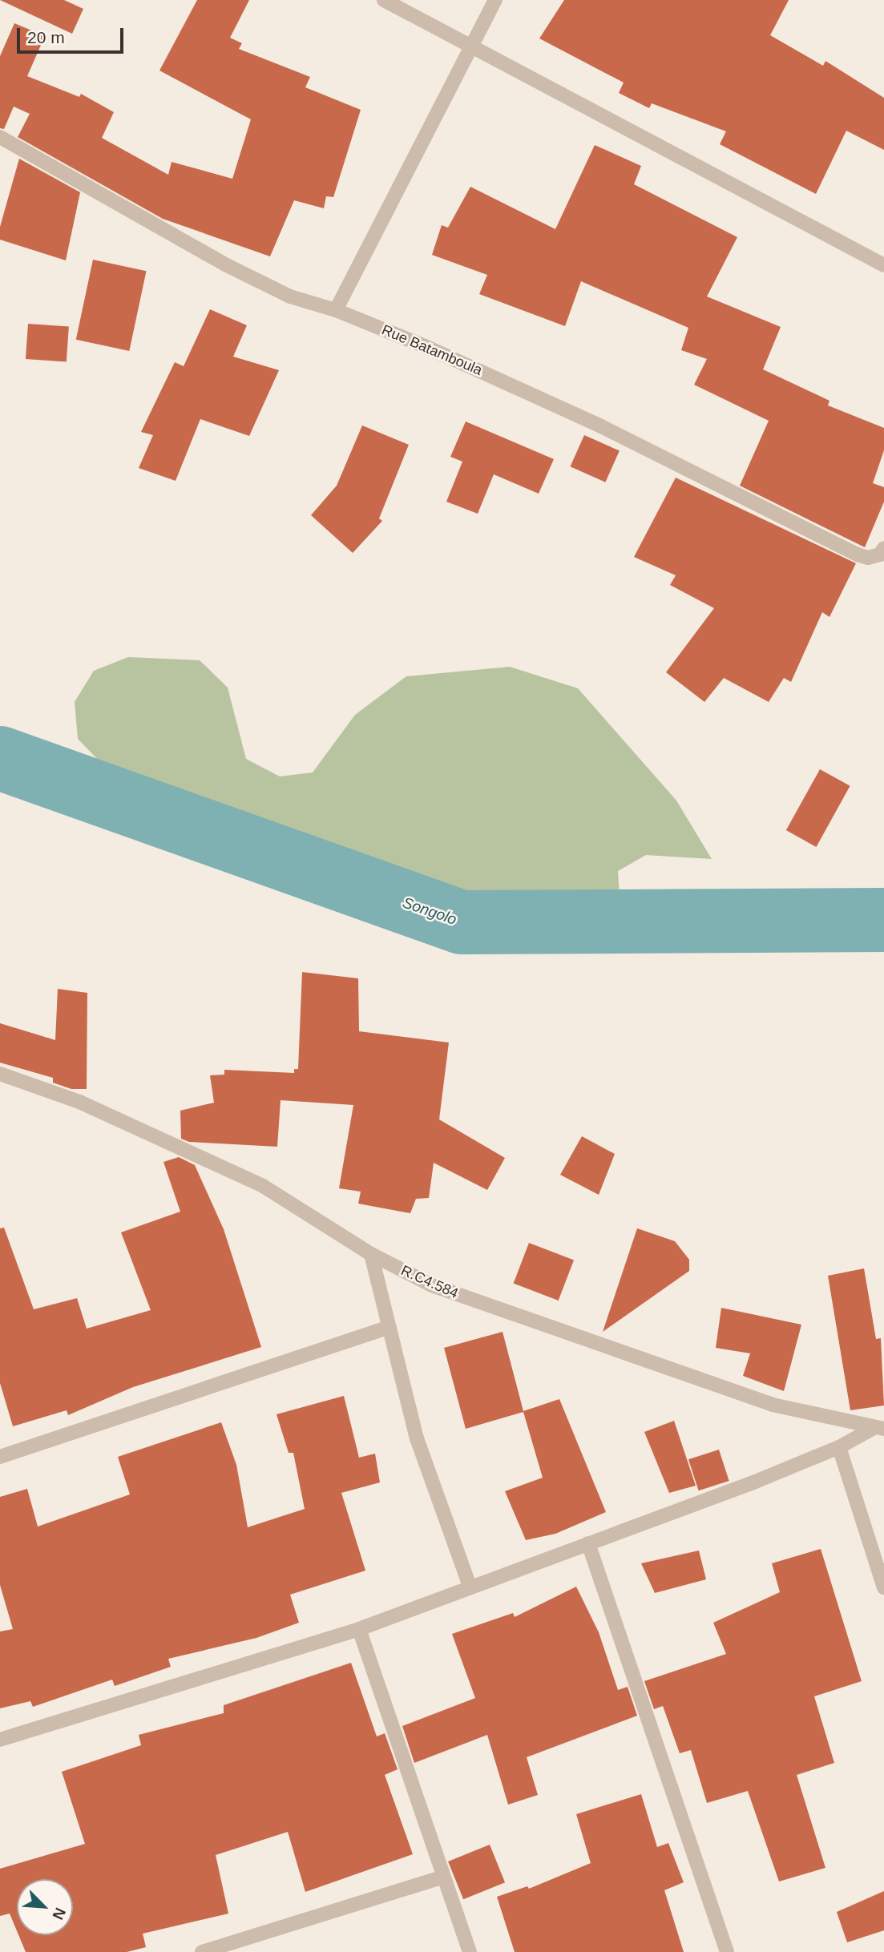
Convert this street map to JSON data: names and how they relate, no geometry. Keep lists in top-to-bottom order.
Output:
{
  "streets": {
    "street": ["Rue Batamboula", "R.C4.584"]
  },
  "water": ["Songolo"],
  "scale_bar": "20 m",
  "north": "bottom right"
}
